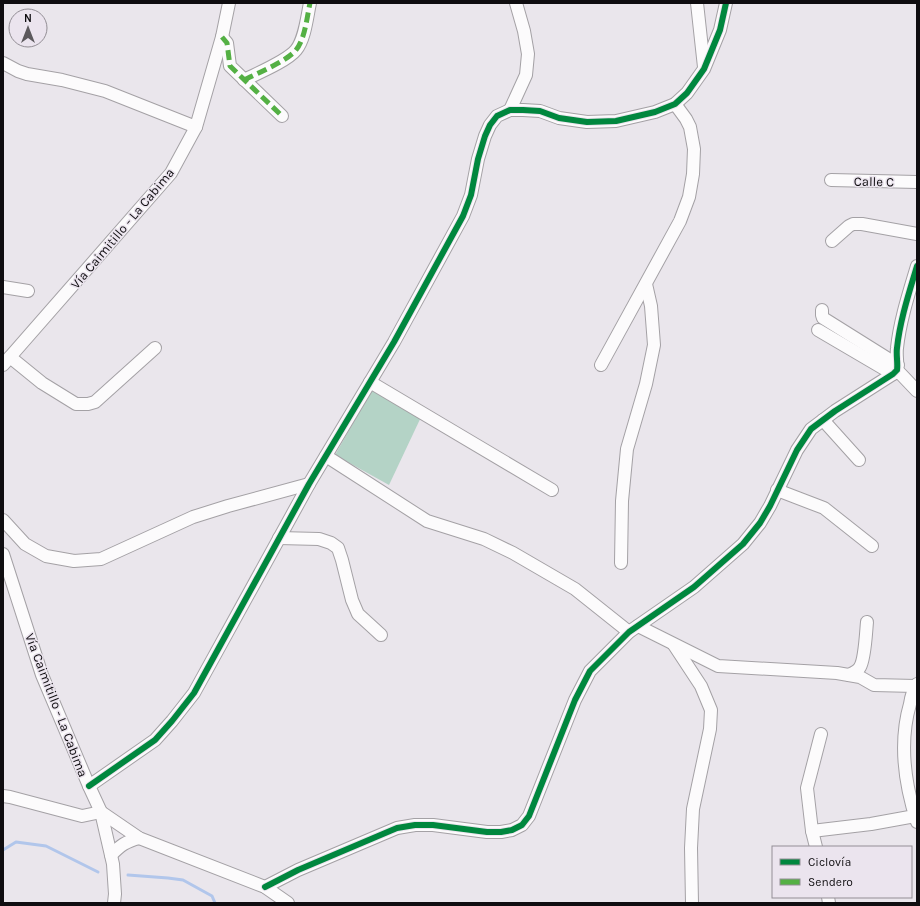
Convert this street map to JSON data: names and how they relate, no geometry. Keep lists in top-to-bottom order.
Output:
{
  "streets": {
    "street": ["Calle C", "Vía Caimitillo - La Cabima"]
  },
  "legend": ["Ciclovía", "Sendero"],
  "north": "top"
}
